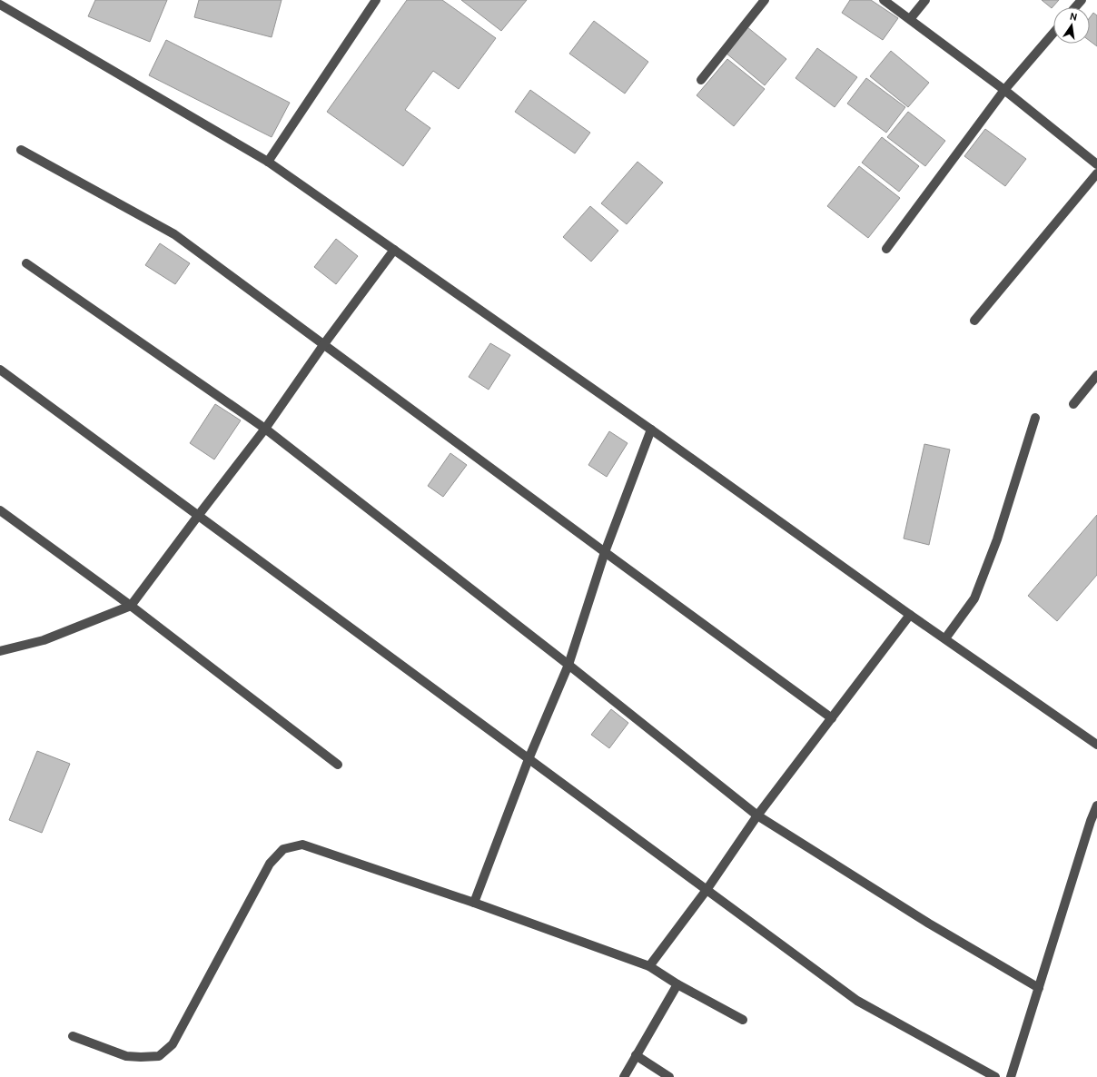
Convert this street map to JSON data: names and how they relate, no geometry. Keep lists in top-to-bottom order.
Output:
{
  "north": "top"
}
